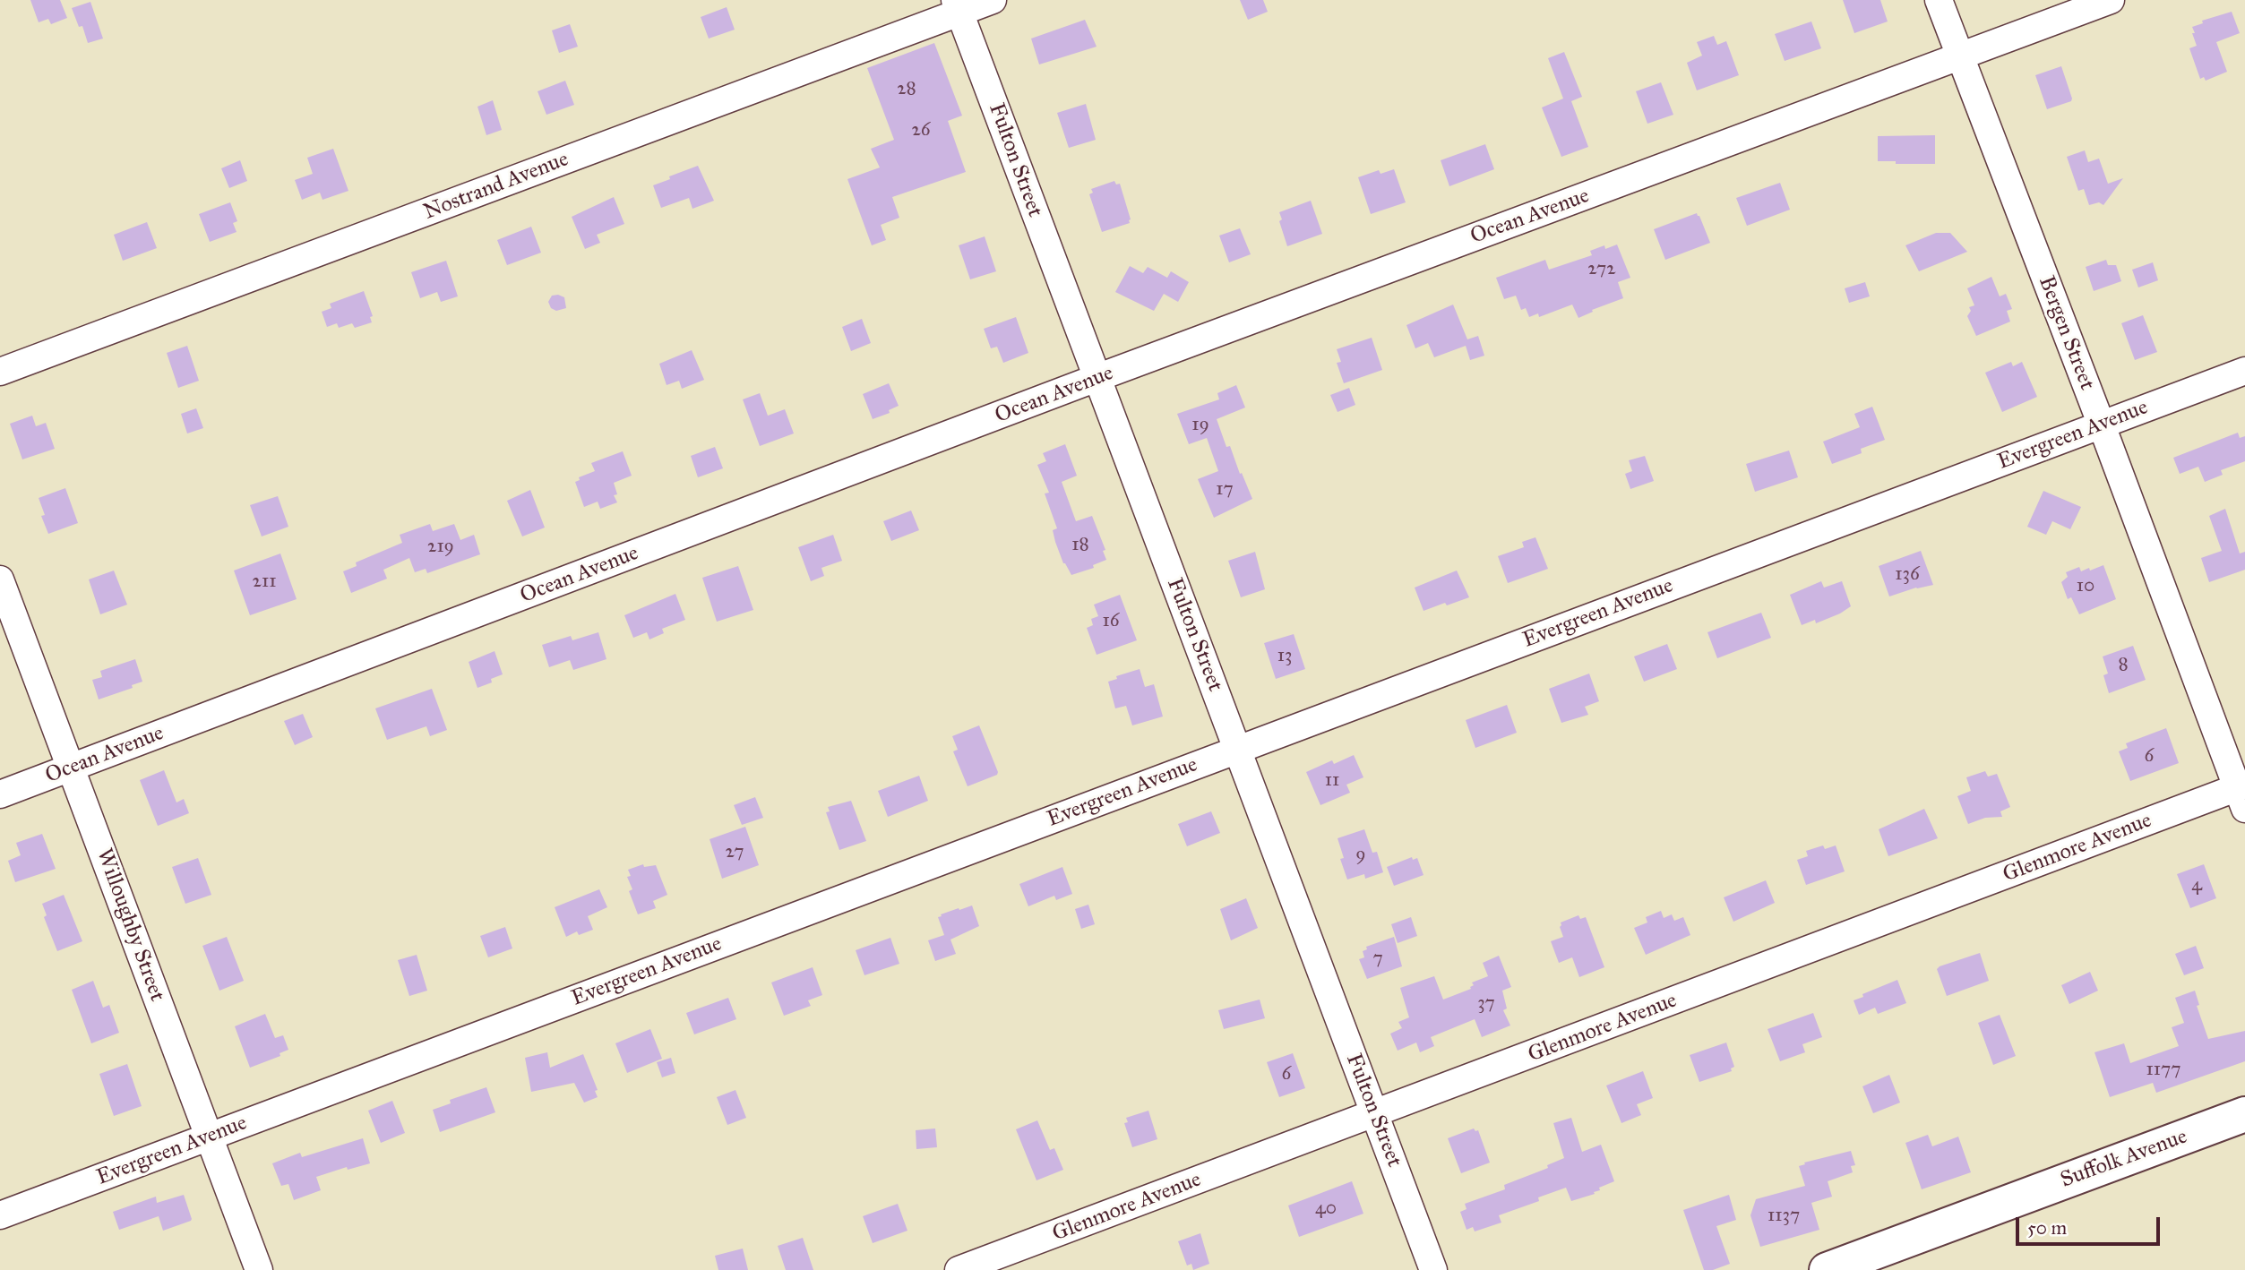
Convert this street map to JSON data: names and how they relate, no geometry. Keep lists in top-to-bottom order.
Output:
{
  "streets": {
    "main road": ["Suffolk Avenue"],
    "street": [
      "Fulton Street",
      "Nostrand Avenue",
      "Ocean Avenue",
      "Bergen Street",
      "Evergreen Avenue",
      "Glenmore Avenue",
      "Willoughby Street"
    ]
  },
  "crossings": [
    ["Fulton Street", "Nostrand Avenue"],
    ["Fulton Street", "Ocean Avenue"],
    ["Fulton Street", "Evergreen Avenue"],
    ["Fulton Street", "Glenmore Avenue"],
    ["Ocean Avenue", "Bergen Street"],
    ["Ocean Avenue", "Willoughby Street"],
    ["Bergen Street", "Evergreen Avenue"],
    ["Bergen Street", "Glenmore Avenue"],
    ["Evergreen Avenue", "Willoughby Street"]
  ],
  "house_numbers": [
    "28",
    "26",
    "272",
    "19",
    "17",
    "18",
    "219",
    "136",
    "211",
    "10",
    "16",
    "13",
    "8",
    "6",
    "11",
    "27",
    "9",
    "4",
    "7",
    "37",
    "1177",
    "6",
    "40",
    "1137"
  ],
  "scale_bar": "50 m"
}
